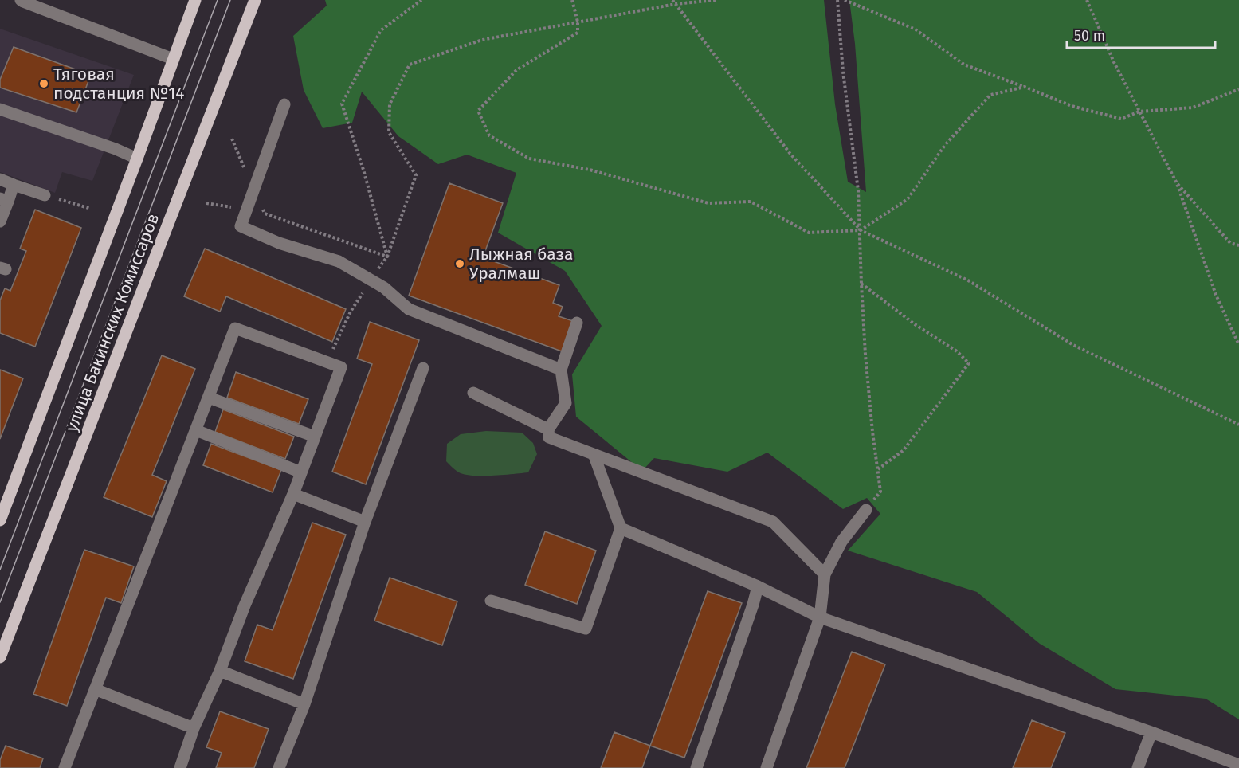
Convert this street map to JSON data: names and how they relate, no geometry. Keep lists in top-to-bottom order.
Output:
{
  "streets": {
    "main road": ["улица Бакинских Комиссаров"]
  },
  "places": ["Тяговая подстанция №14", "Лыжная база Уралмаш"],
  "scale_bar": "50 m"
}
